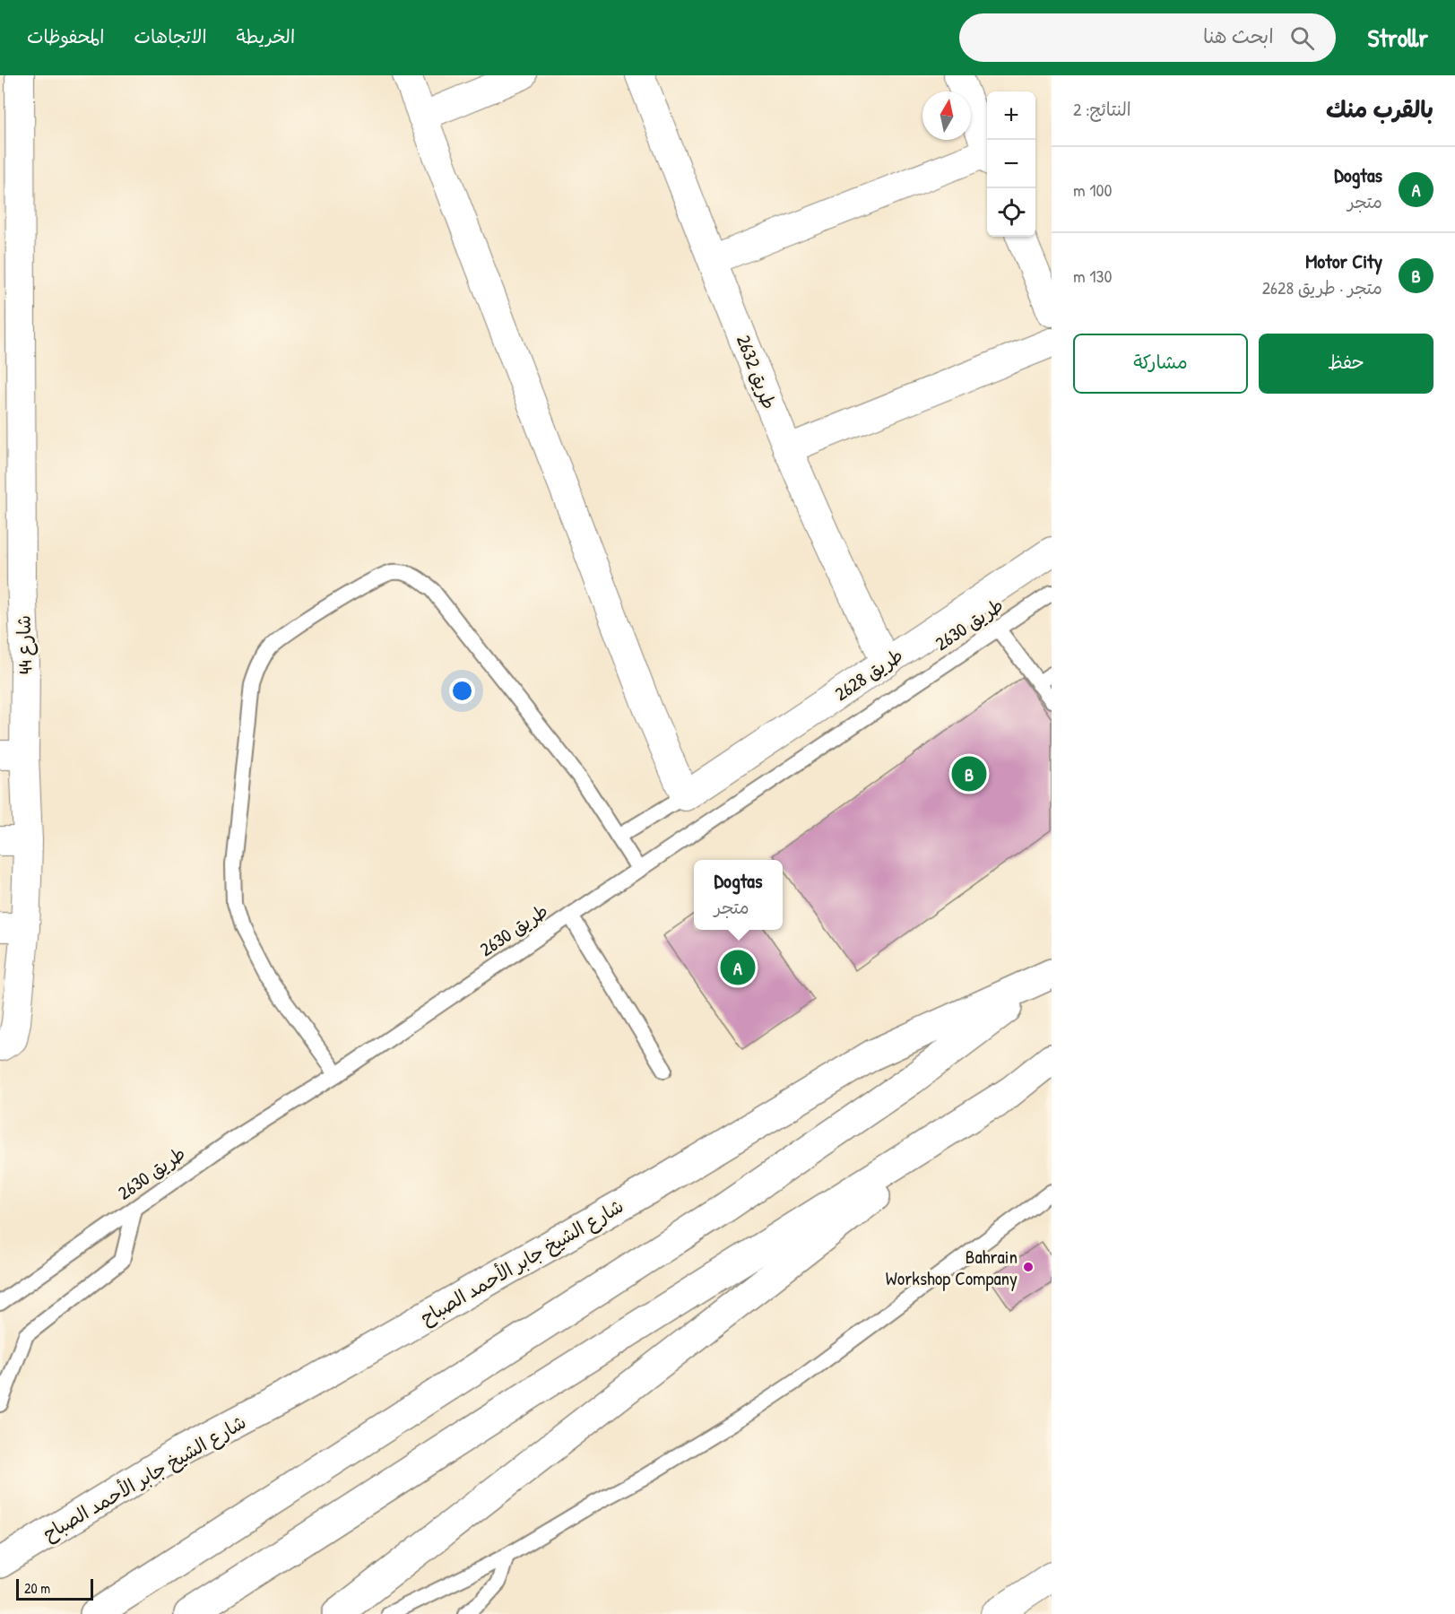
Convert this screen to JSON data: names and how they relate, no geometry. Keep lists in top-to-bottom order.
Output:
{
  "streets": {
    "main road": ["شارع الشيخ جابر الأحمد الصباح"],
    "street": ["طريق 2632", "شارع 44", "طريق 2628"],
    "lane": ["طريق 2630"]
  },
  "crossings": [
    ["طريق 2632", "طريق 2628"]
  ],
  "places": ["Bahrain Workshop Company"],
  "scale_bar": "20 m",
  "north": "top",
  "page": {
    "header": "Strollr",
    "search": "ابحث هنا",
    "nav": ["الخريطة", "الاتجاهات", "المحفوظات"],
    "heading": ["بالقرب منك", "النتائج: 2"],
    "map_buttons": ["+", "−"],
    "list": [
      {
        "mark": "A",
        "name": "Dogtas",
        "note": "متجر",
        "value": "100 m"
      },
      {
        "mark": "B",
        "name": "Motor City",
        "note": "متجر · طريق 2628",
        "value": "130 m"
      }
    ],
    "buttons": ["حفظ", "مشاركة"],
    "pins": ["B", "A"],
    "popup": ["Dogtas", "متجر"],
    "scale": "20 m"
  }
}
